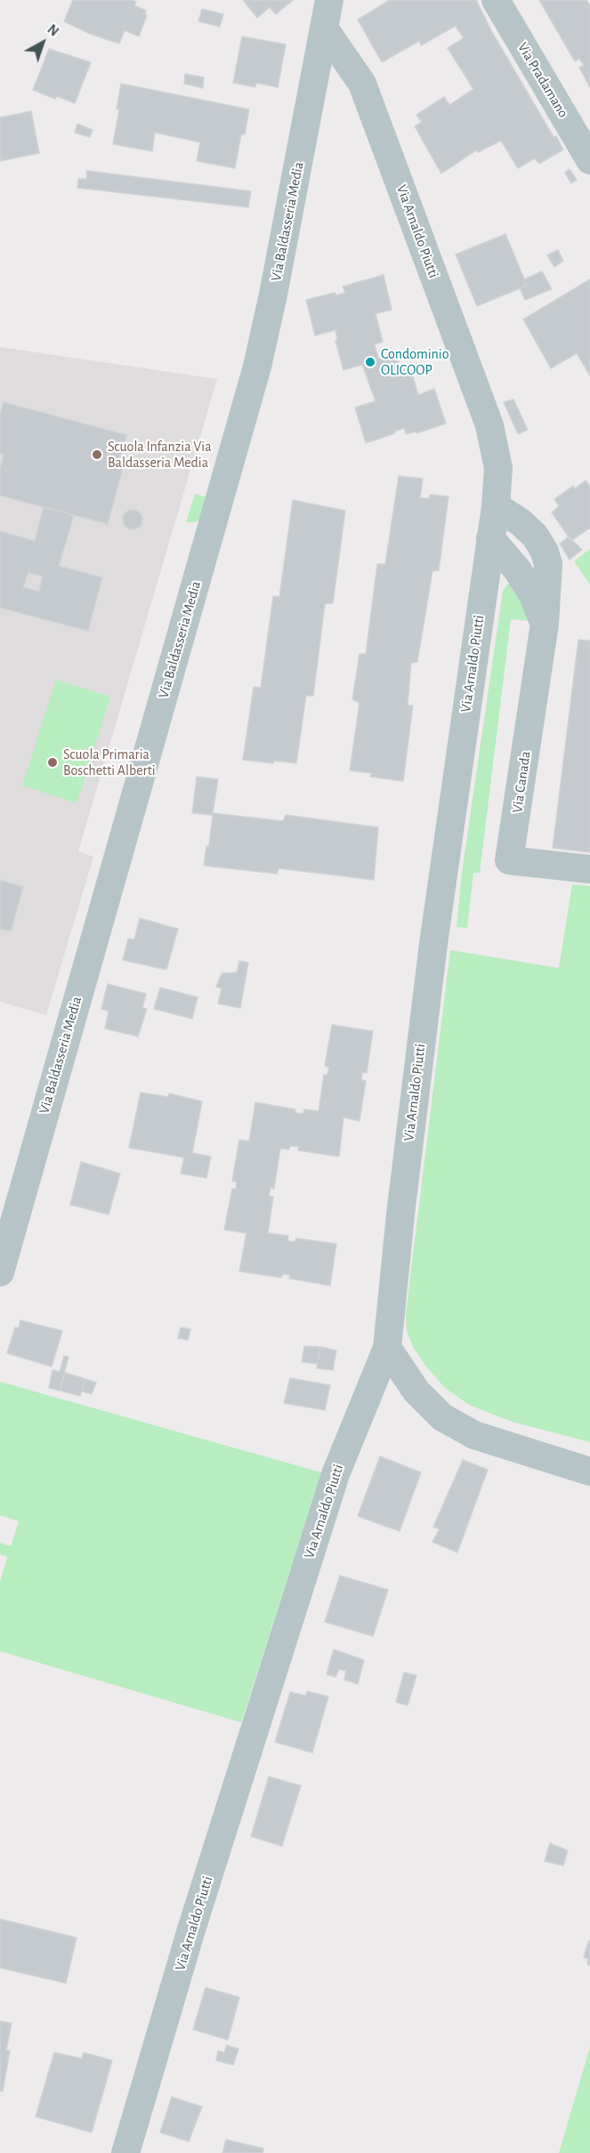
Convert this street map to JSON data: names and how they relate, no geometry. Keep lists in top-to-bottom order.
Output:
{
  "streets": {
    "street": [
      "Via Pradamano",
      "Via Baldasseria Media",
      "Via Arnaldo Piutti",
      "Via Canada"
    ]
  },
  "crossings": [
    ["Via Baldasseria Media", "Via Arnaldo Piutti"],
    ["Via Arnaldo Piutti", "Via Canada"]
  ],
  "places": ["Condominio OLICOOP", "Scuola Infanzia Via Baldasseria Media", "Scuola Primaria Boschetti Alberti"],
  "north": "top right"
}
